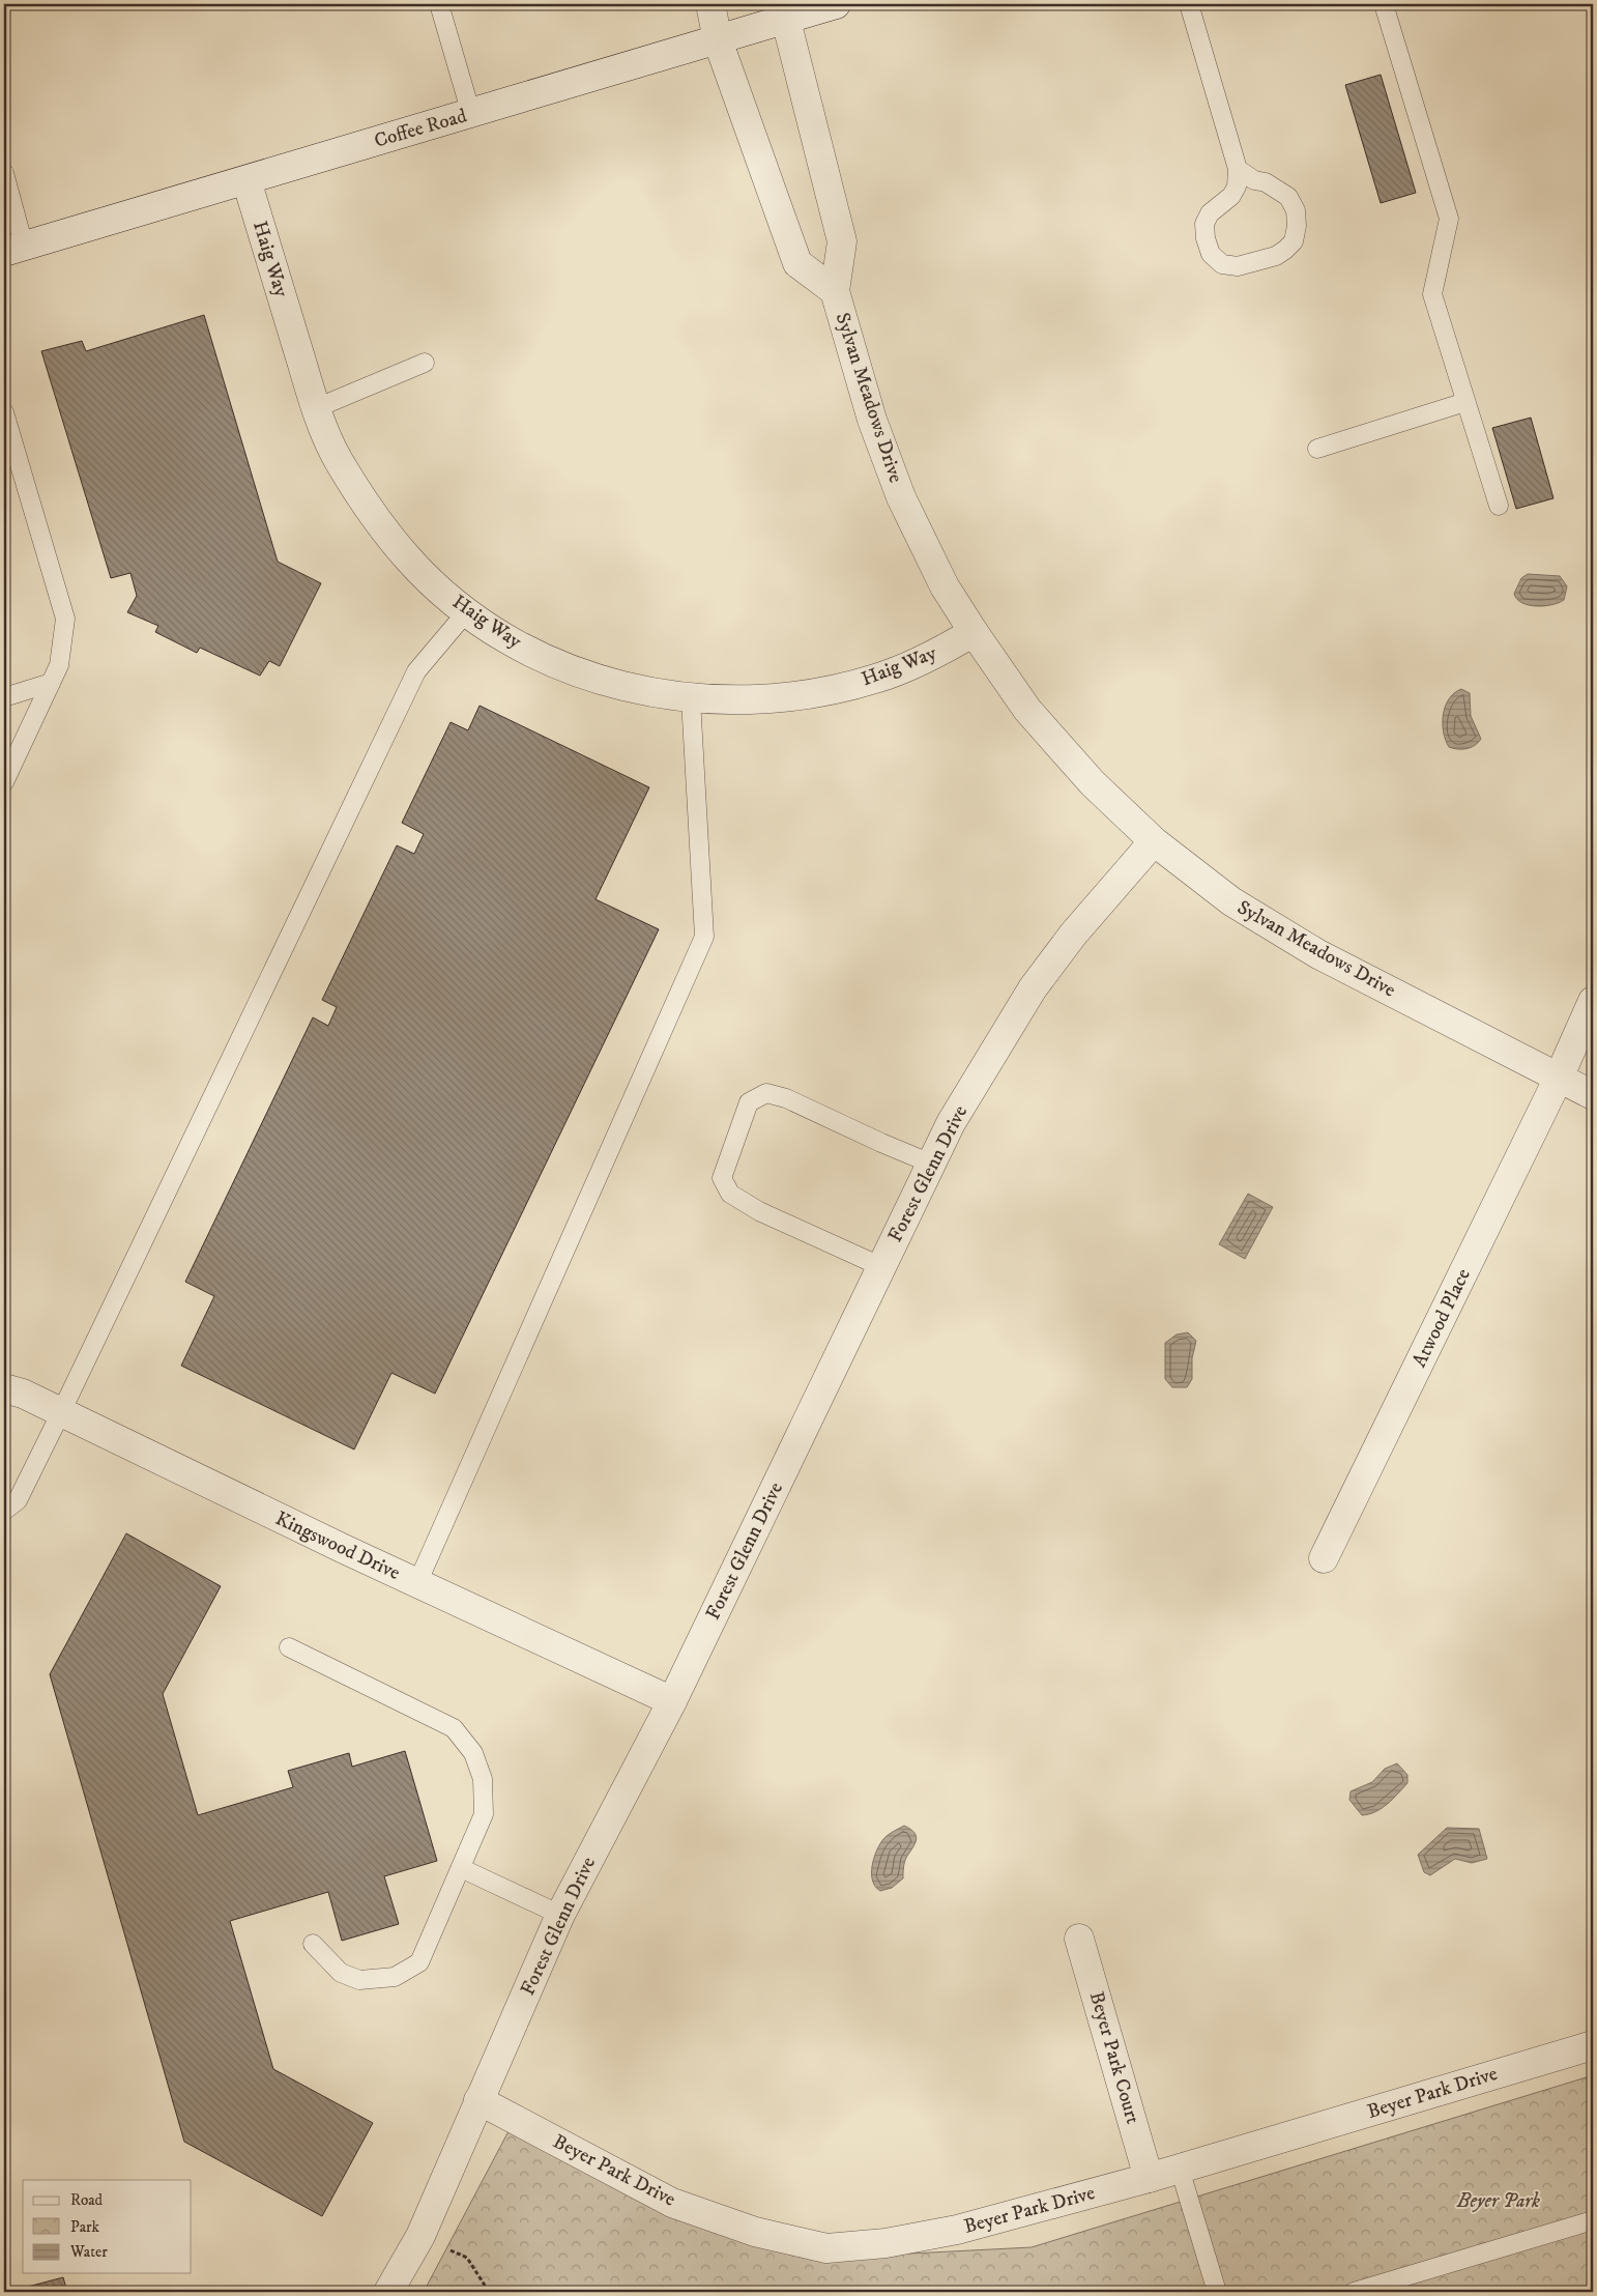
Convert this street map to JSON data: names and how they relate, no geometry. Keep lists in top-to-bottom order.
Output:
{
  "streets": {
    "street": [
      "Coffee Road",
      "Haig Way",
      "Sylvan Meadows Drive",
      "Forest Glenn Drive",
      "Atwood Place",
      "Kingswood Drive",
      "Beyer Park Court",
      "Beyer Park Drive"
    ]
  },
  "crossings": [
    ["Coffee Road", "Haig Way"],
    ["Coffee Road", "Sylvan Meadows Drive"],
    ["Haig Way", "Sylvan Meadows Drive"],
    ["Sylvan Meadows Drive", "Forest Glenn Drive"],
    ["Sylvan Meadows Drive", "Atwood Place"],
    ["Forest Glenn Drive", "Kingswood Drive"],
    ["Forest Glenn Drive", "Beyer Park Drive"],
    ["Beyer Park Court", "Beyer Park Drive"]
  ],
  "parks": ["Beyer Park"],
  "legend": ["Road", "Park", "Water"]
}
